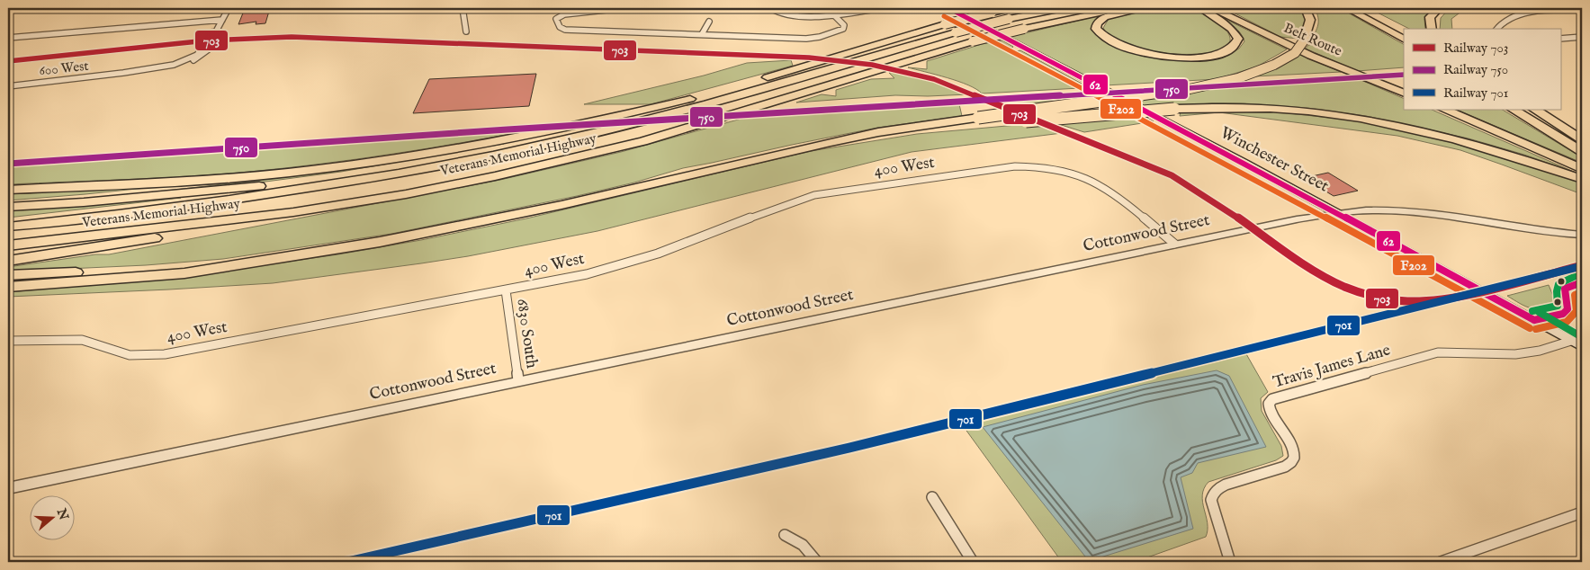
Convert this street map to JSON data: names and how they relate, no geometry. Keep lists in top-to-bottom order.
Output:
{
  "streets": {
    "highway": ["Belt Route", "Veterans Memorial Highway"],
    "main road": ["Winchester Street"],
    "street": [
      "600 West",
      "400 West",
      "Cottonwood Street",
      "6830 South",
      "Travis James Lane"
    ]
  },
  "crossings": [
    ["Winchester Street", "Cottonwood Street"],
    ["Winchester Street", "Travis James Lane"],
    ["400 West", "Cottonwood Street"],
    ["400 West", "6830 South"],
    ["Cottonwood Street", "6830 South"]
  ],
  "lines": [
    "transit line 62",
    "transit line F202",
    "rail line 703",
    "rail line 750",
    "rail line 701"
  ],
  "legend": ["Railway 703", "Railway 750", "Railway 701"],
  "north": "right"
}
